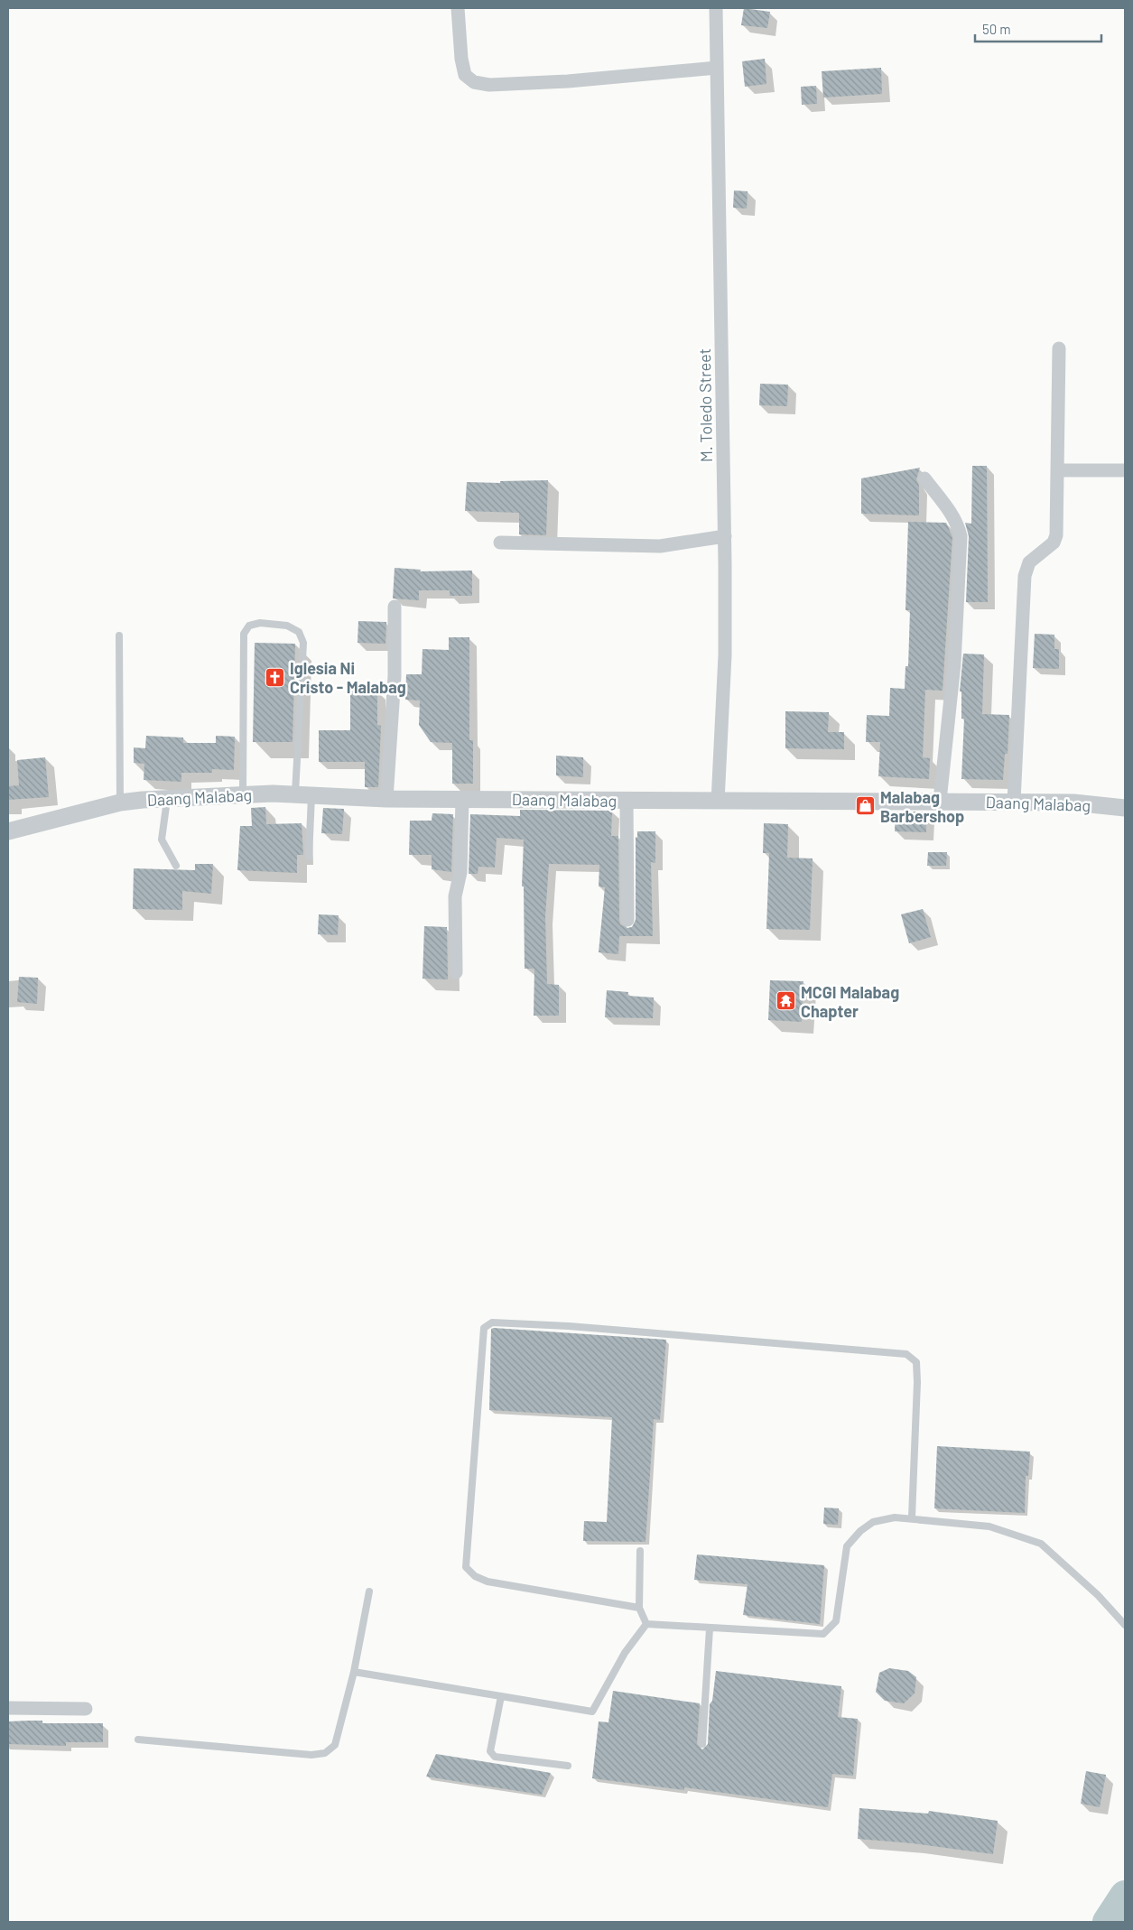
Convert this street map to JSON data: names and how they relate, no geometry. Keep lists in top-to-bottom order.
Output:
{
  "streets": {
    "street": ["M. Toledo Street", "Daang Malabag"]
  },
  "crossings": [
    ["M. Toledo Street", "Daang Malabag"]
  ],
  "places": {
    "church": ["Iglesia Ni Cristo - Malabag"],
    "shop": ["Malabag Barbershop"],
    "temple": ["MCGI Malabag Chapter"]
  },
  "scale_bar": "50 m"
}
